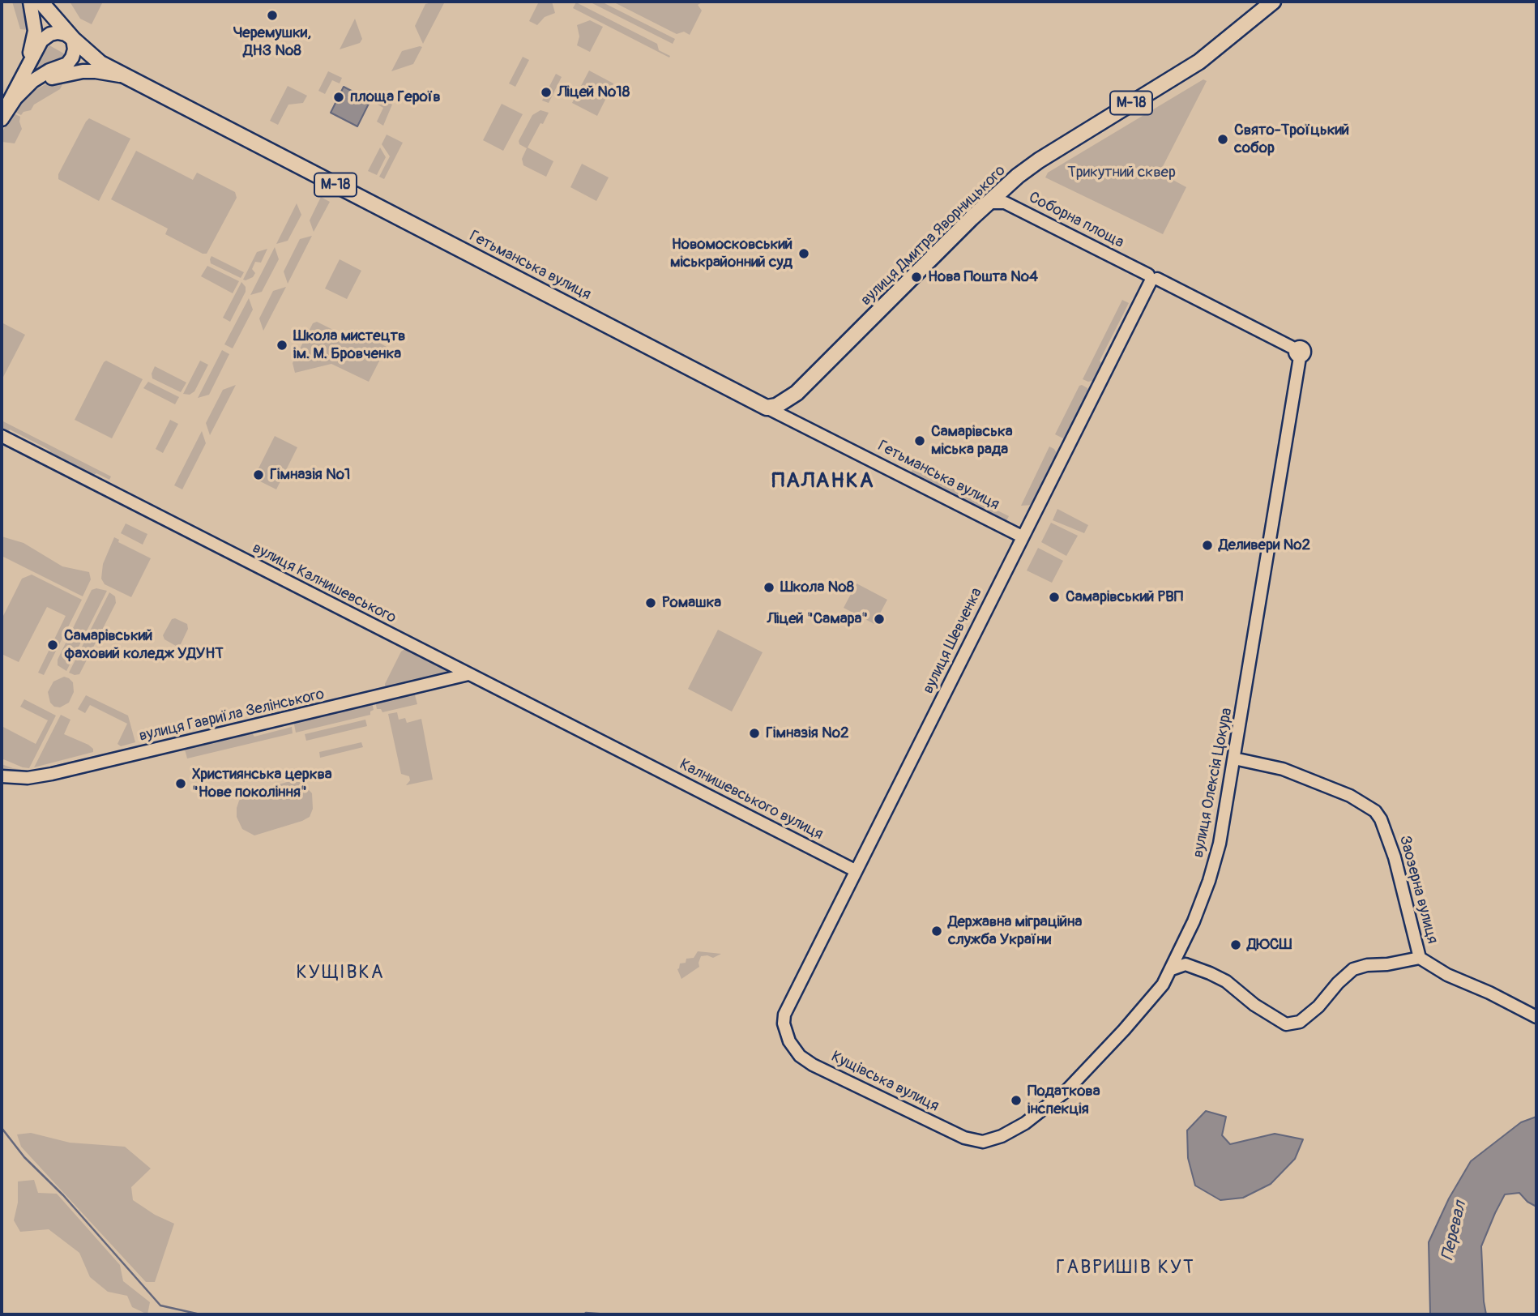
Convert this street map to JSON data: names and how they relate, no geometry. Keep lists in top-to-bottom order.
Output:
{
  "streets": {
    "highway": ["М-18", "вулиця Дмитра Яворницького", "Гетьманська вулиця"],
    "street": [
      "Соборна площа",
      "вулиця Калнишевського",
      "вулиця Шевченка",
      "вулиця Гавриїла Зелінського",
      "вулиця Олексія Цокура",
      "Калнишевського вулиця",
      "Заозерна вулиця",
      "Кущівська вулиця"
    ]
  },
  "crossings": [
    ["Соборна площа", "вулиця Дмитра Яворницького"],
    ["Соборна площа", "вулиця Шевченка"],
    ["Соборна площа", "вулиця Олексія Цокура"],
    ["вулиця Дмитра Яворницького", "Гетьманська вулиця"],
    ["Гетьманська вулиця", "вулиця Шевченка"],
    ["вулиця Калнишевського", "вулиця Гавриїла Зелінського"],
    ["вулиця Калнишевського", "Калнишевського вулиця"],
    ["вулиця Шевченка", "Калнишевського вулиця"],
    ["вулиця Шевченка", "Кущівська вулиця"],
    ["вулиця Олексія Цокура", "Заозерна вулиця"],
    ["вулиця Олексія Цокура", "Кущівська вулиця"]
  ],
  "districts": ["ПАЛАНКА", "КУЩІВКА", "ГАВРИШІВ КУТ"],
  "water": ["Перевал"],
  "parks": ["Трикутний сквер"],
  "places": [
    "Черемушки, ДНЗ №8",
    "Ліцей №18",
    "площа Героїв",
    "Свято-Троїцький собор",
    "Новомосковський міськрайонний суд",
    "Нова Пошта №4",
    "Школа мистецтв ім. М. Бровченка",
    "Самарівська міська рада",
    "Гімназія №1",
    "Деливери №2",
    "Школа №8",
    "Самарівський РВП",
    "Ромашка",
    "Ліцей \"Самара\"",
    "Самарівський фаховий коледж УДУНТ",
    "Гімназія №2",
    "Християнська церква \"Нове покоління\"",
    "Державна міграційна служба України",
    "ДЮСШ",
    "Податкова інспекція"
  ]
}
